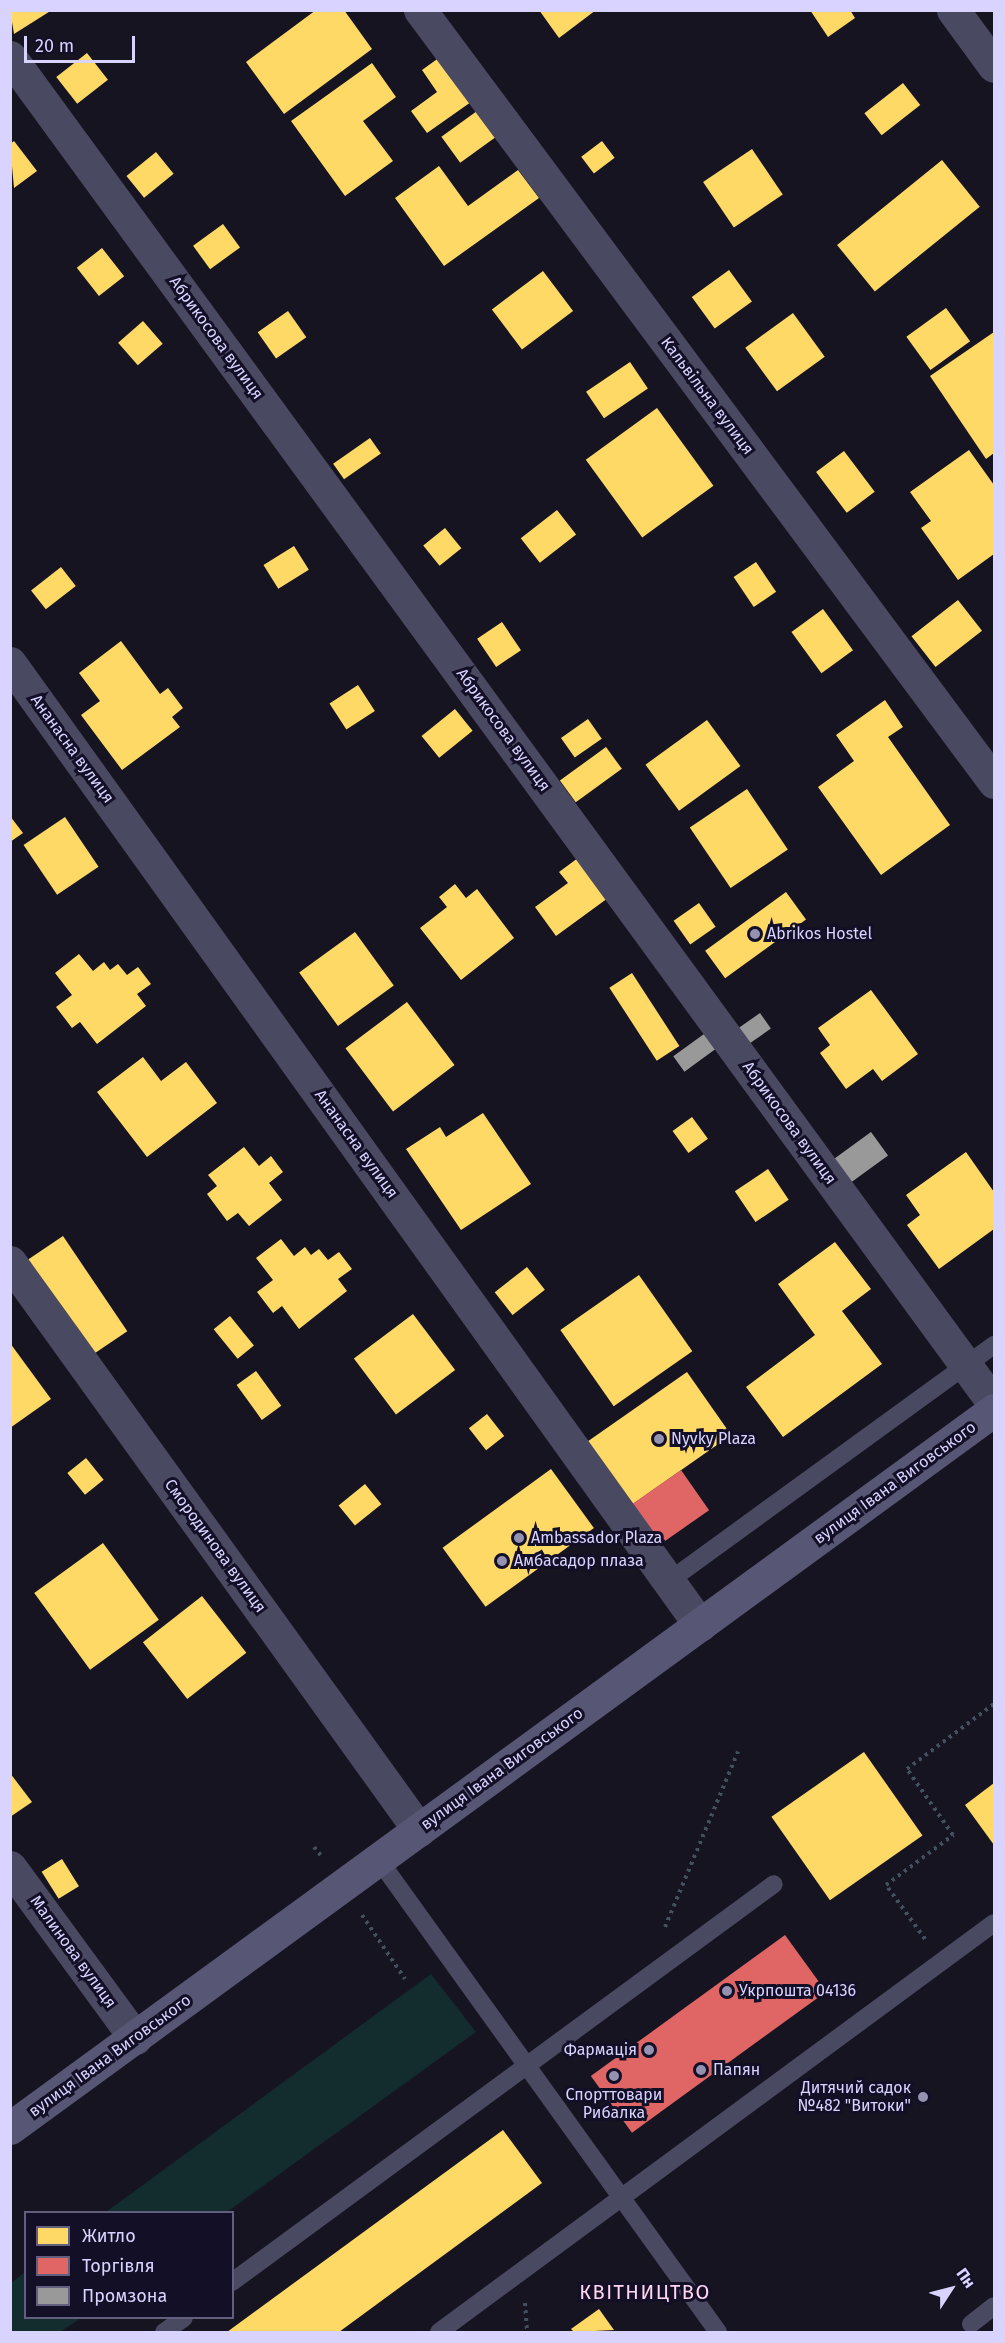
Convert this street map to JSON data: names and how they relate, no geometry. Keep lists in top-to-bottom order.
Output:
{
  "streets": {
    "main road": ["вулиця Івана Виговського"],
    "street": [
      "Абрикосова вулиця",
      "Кальвільна вулиця",
      "Ананасна вулиця",
      "Смородинова вулиця",
      "Малинова вулиця"
    ]
  },
  "crossings": [
    ["Ананасна вулиця", "вулиця Івана Виговського"],
    ["вулиця Івана Виговського", "Смородинова вулиця"],
    ["вулиця Івана Виговського", "Малинова вулиця"]
  ],
  "districts": ["КВІТНИЦТВО"],
  "places": [
    "Abrikos Hostel",
    "Nyvky Plaza",
    "Ambassador Plaza",
    "Амбасадор плаза",
    "Укрпошта 04136",
    "Фармація",
    "Папян",
    "Спорттовари Рибалка",
    "Дитячий садок №482 \"Витоки\""
  ],
  "legend": ["Житло", "Торгівля", "Промзона"],
  "scale_bar": "20 m",
  "north": "top right"
}
